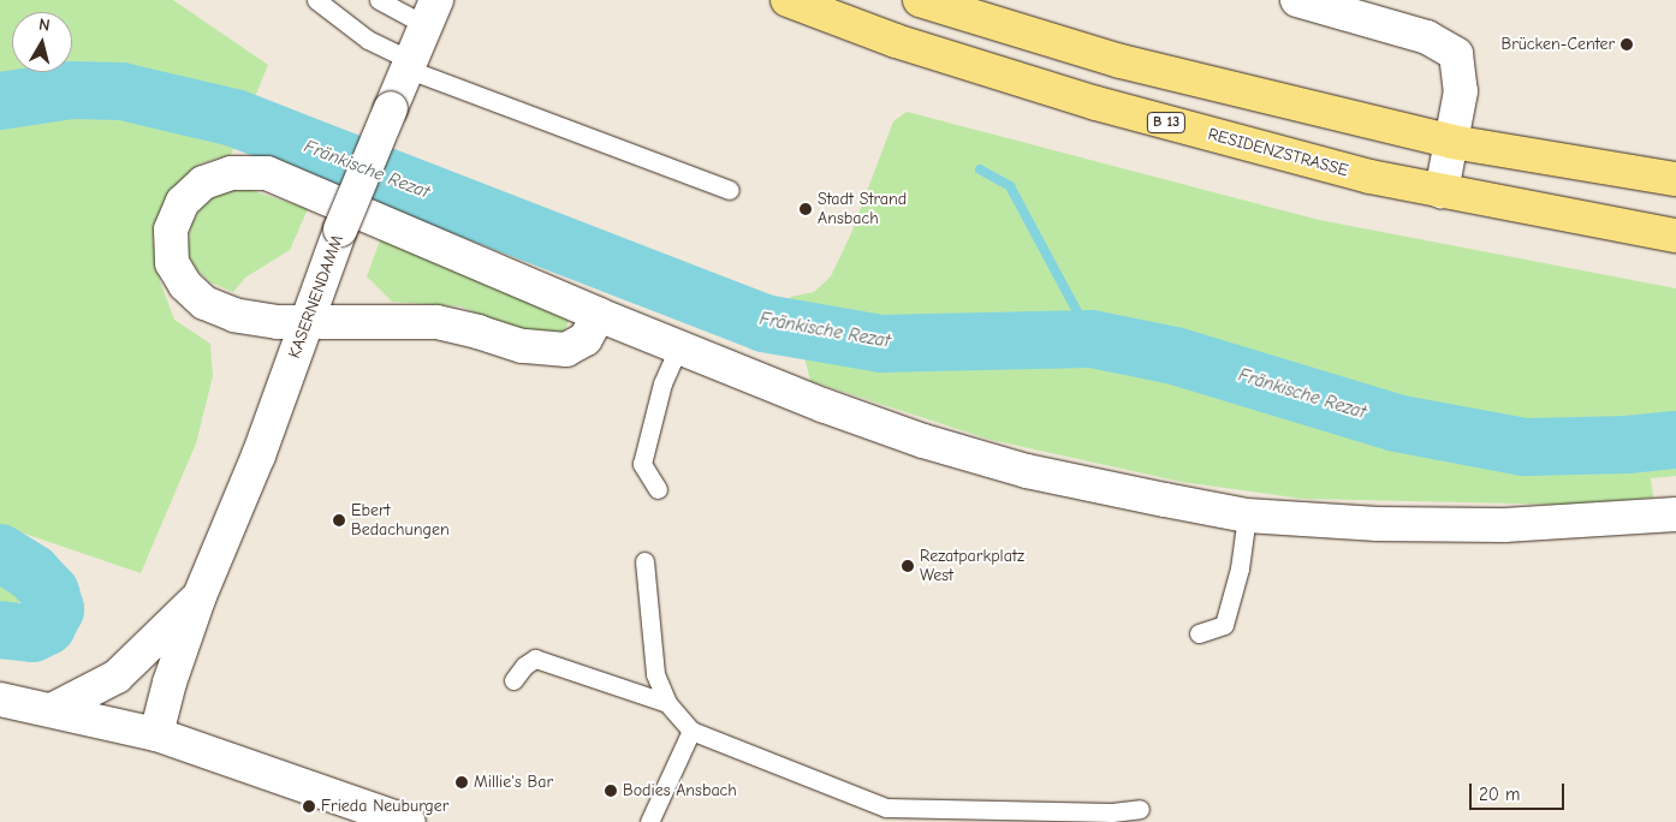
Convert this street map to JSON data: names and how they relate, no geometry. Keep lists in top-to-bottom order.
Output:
{
  "streets": {
    "main road": ["B 13", "RESIDENZSTRASSE"],
    "street": ["KASERNENDAMM"]
  },
  "water": ["Fränkische Rezat"],
  "places": [
    "Brücken-Center",
    "Stadt Strand Ansbach",
    "Ebert Bedachungen",
    "Rezatparkplatz West",
    "Millie's Bar",
    "Bodies Ansbach",
    "Frieda Neuburger"
  ],
  "scale_bar": "20 m",
  "north": "top"
}
